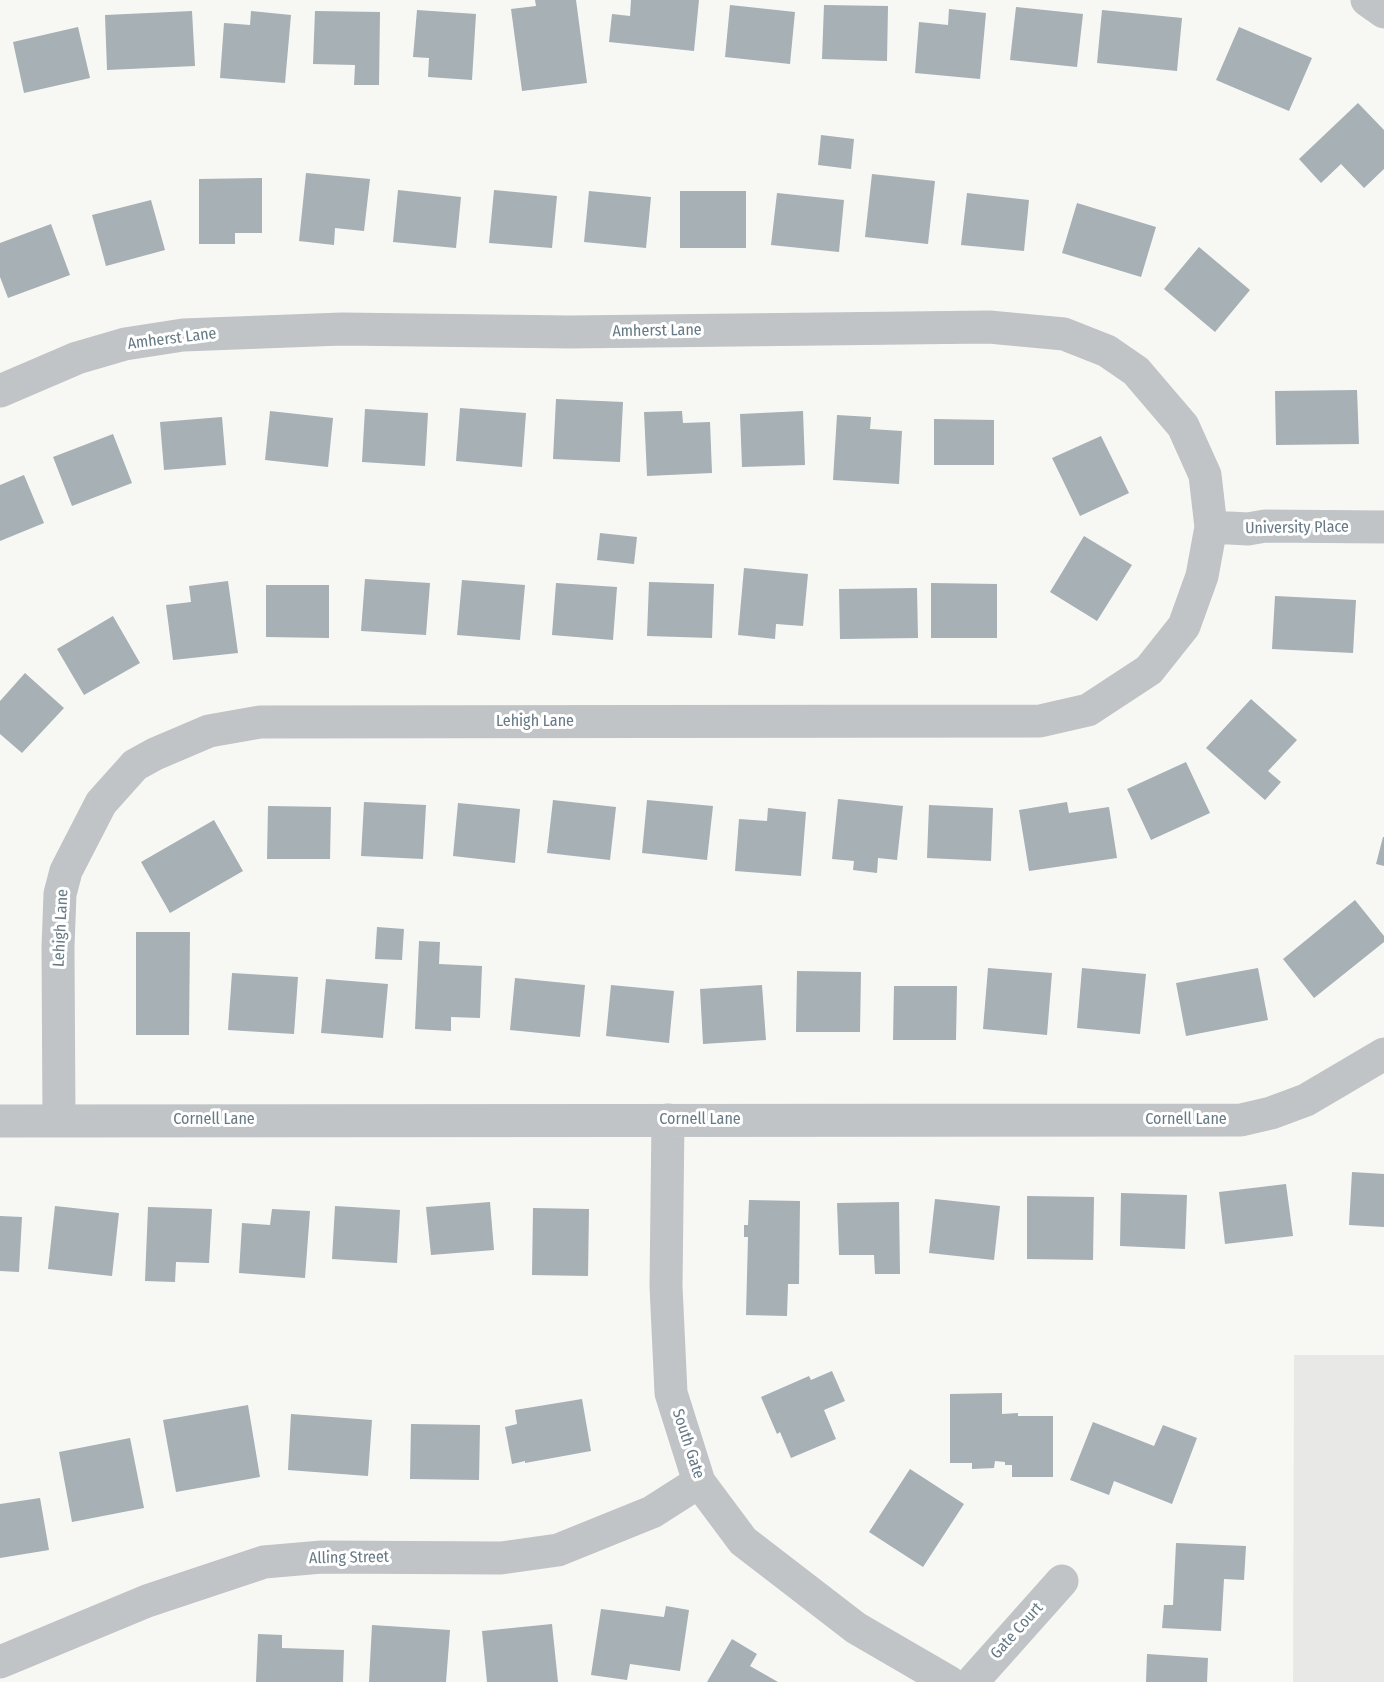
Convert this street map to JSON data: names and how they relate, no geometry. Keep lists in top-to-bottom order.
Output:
{
  "streets": {
    "street": [
      "Amherst Lane",
      "University Place",
      "Lehigh Lane",
      "Cornell Lane",
      "South Gate",
      "Alling Street",
      "Gate Court"
    ]
  },
  "crossings": [
    ["Amherst Lane", "University Place"],
    ["Amherst Lane", "Lehigh Lane"],
    ["University Place", "Lehigh Lane"],
    ["Lehigh Lane", "Cornell Lane"],
    ["Cornell Lane", "South Gate"],
    ["South Gate", "Alling Street"]
  ]
}
